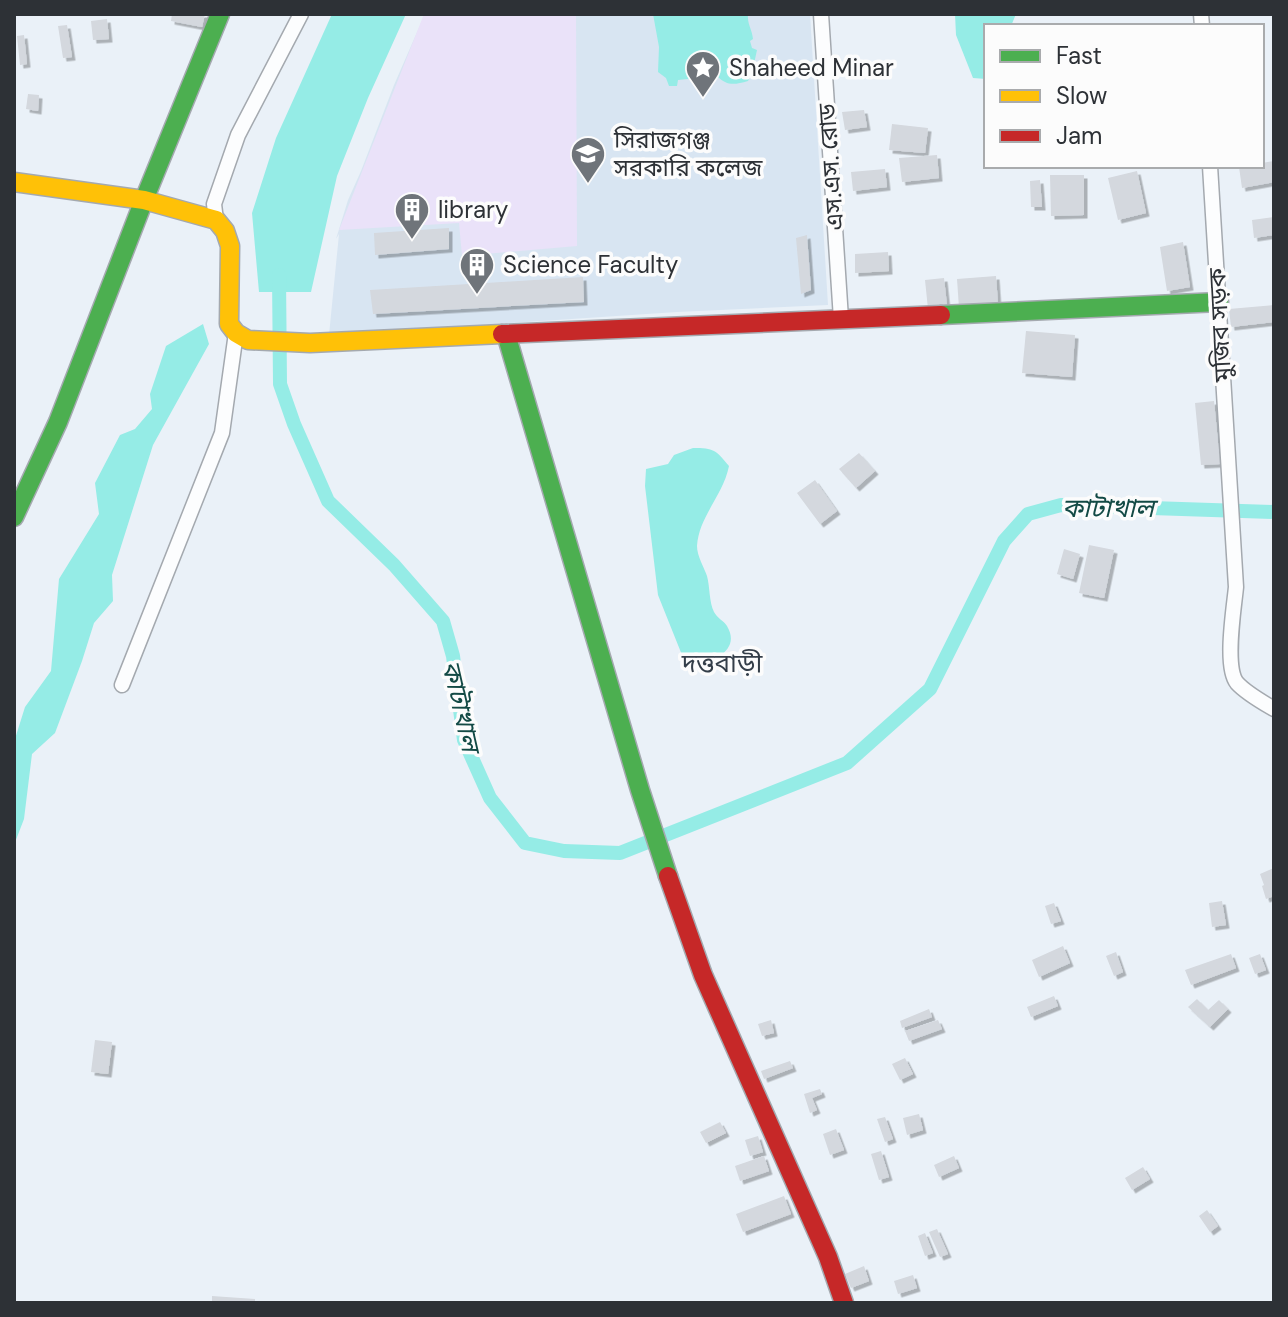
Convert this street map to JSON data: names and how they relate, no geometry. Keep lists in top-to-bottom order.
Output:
{
  "streets": {
    "street": ["এস.এস. রোড", "মুজিব সড়ক"]
  },
  "districts": ["দত্তবাড়ী"],
  "water": ["কাটাখাল"],
  "places": {
    "place": ["Shaheed Minar"],
    "school or university": ["সিরাজগঞ্জ সরকারি কলেজ"],
    "building": ["library", "Science Faculty"]
  },
  "legend": ["Fast", "Slow", "Jam"]
}
